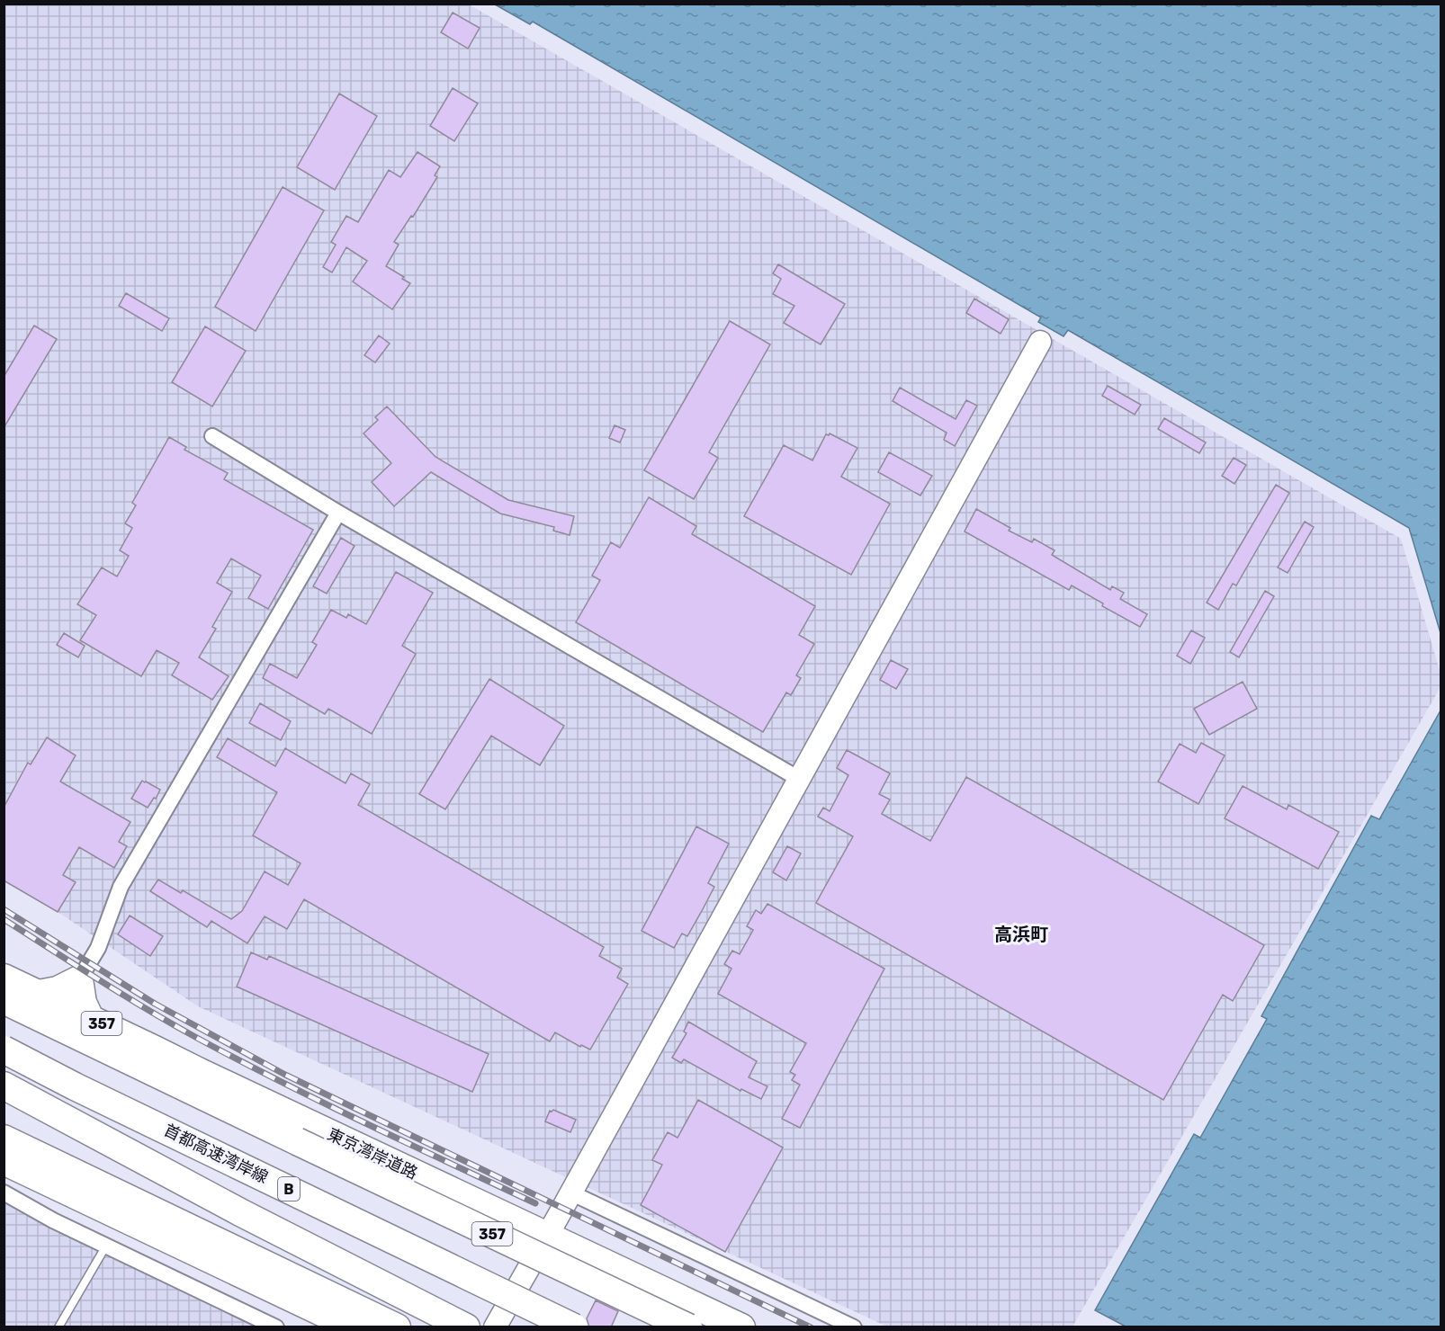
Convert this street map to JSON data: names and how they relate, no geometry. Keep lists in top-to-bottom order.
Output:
{
  "streets": {
    "highway": [
      "357",
      "首都高速湾岸線",
      "東京湾岸道路",
      "B"
    ]
  },
  "districts": ["高浜町"]
}
